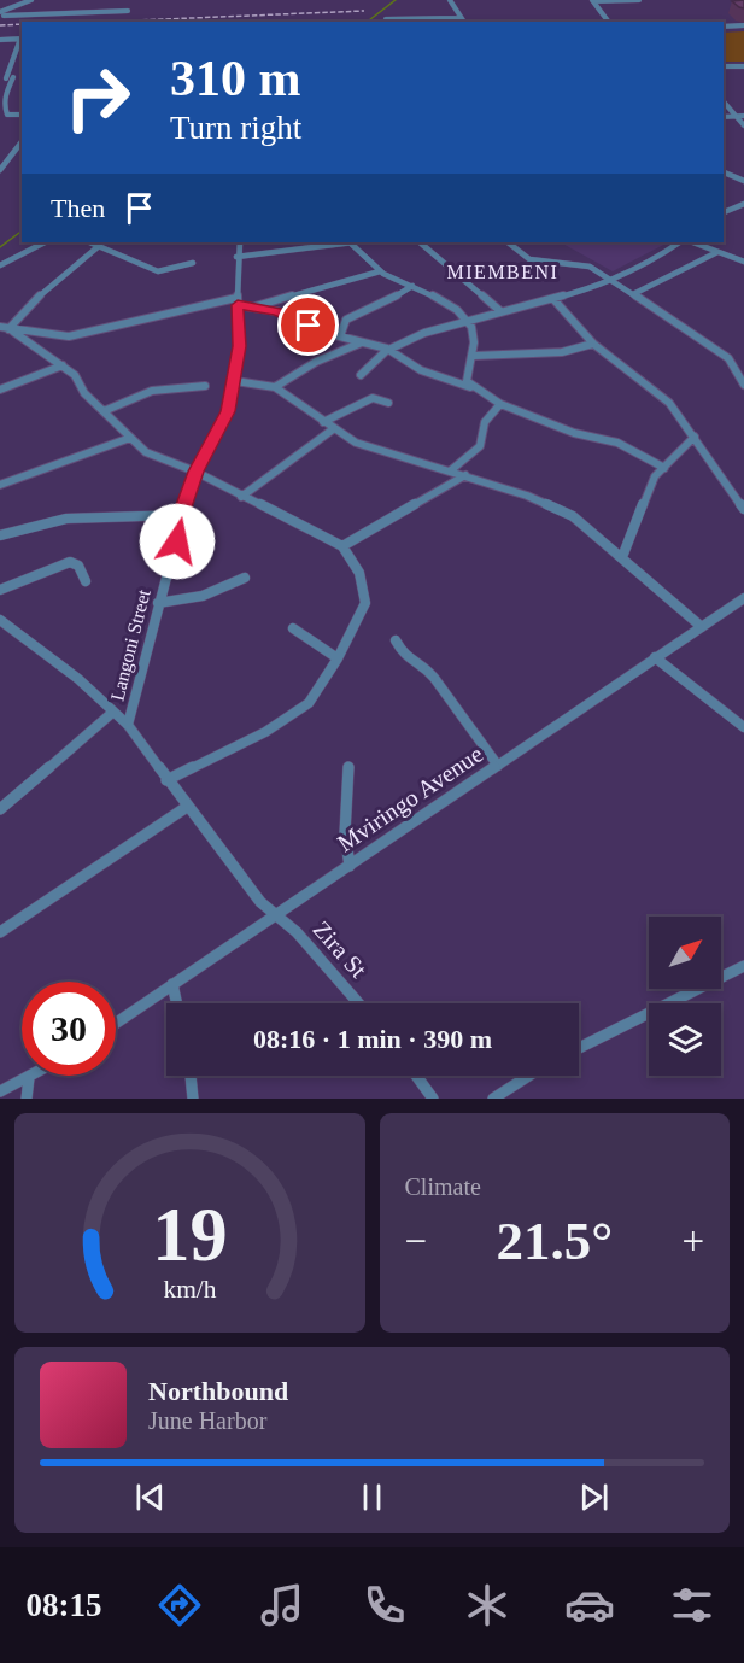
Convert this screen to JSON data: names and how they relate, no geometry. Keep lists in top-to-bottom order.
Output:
{
  "streets": {
    "street": ["Langoni Street", "Mviringo Avenue", "Zira St"]
  },
  "crossings": [
    ["Langoni Street", "Zira St"],
    ["Mviringo Avenue", "Zira St"]
  ],
  "districts": ["MIEMBENI"],
  "north": "top right",
  "page": {
    "turn": ["310 m", "Turn right"],
    "then": "Then",
    "limit": "30",
    "trip": "08:16 · 1 min · 390 m",
    "tile": "Climate",
    "heat": ["−", "21.5°", "+"],
    "song": ["Northbound", "June Harbor"],
    "tabs": "08:15",
    "gauge": ["19", "km/h"]
  }
}
